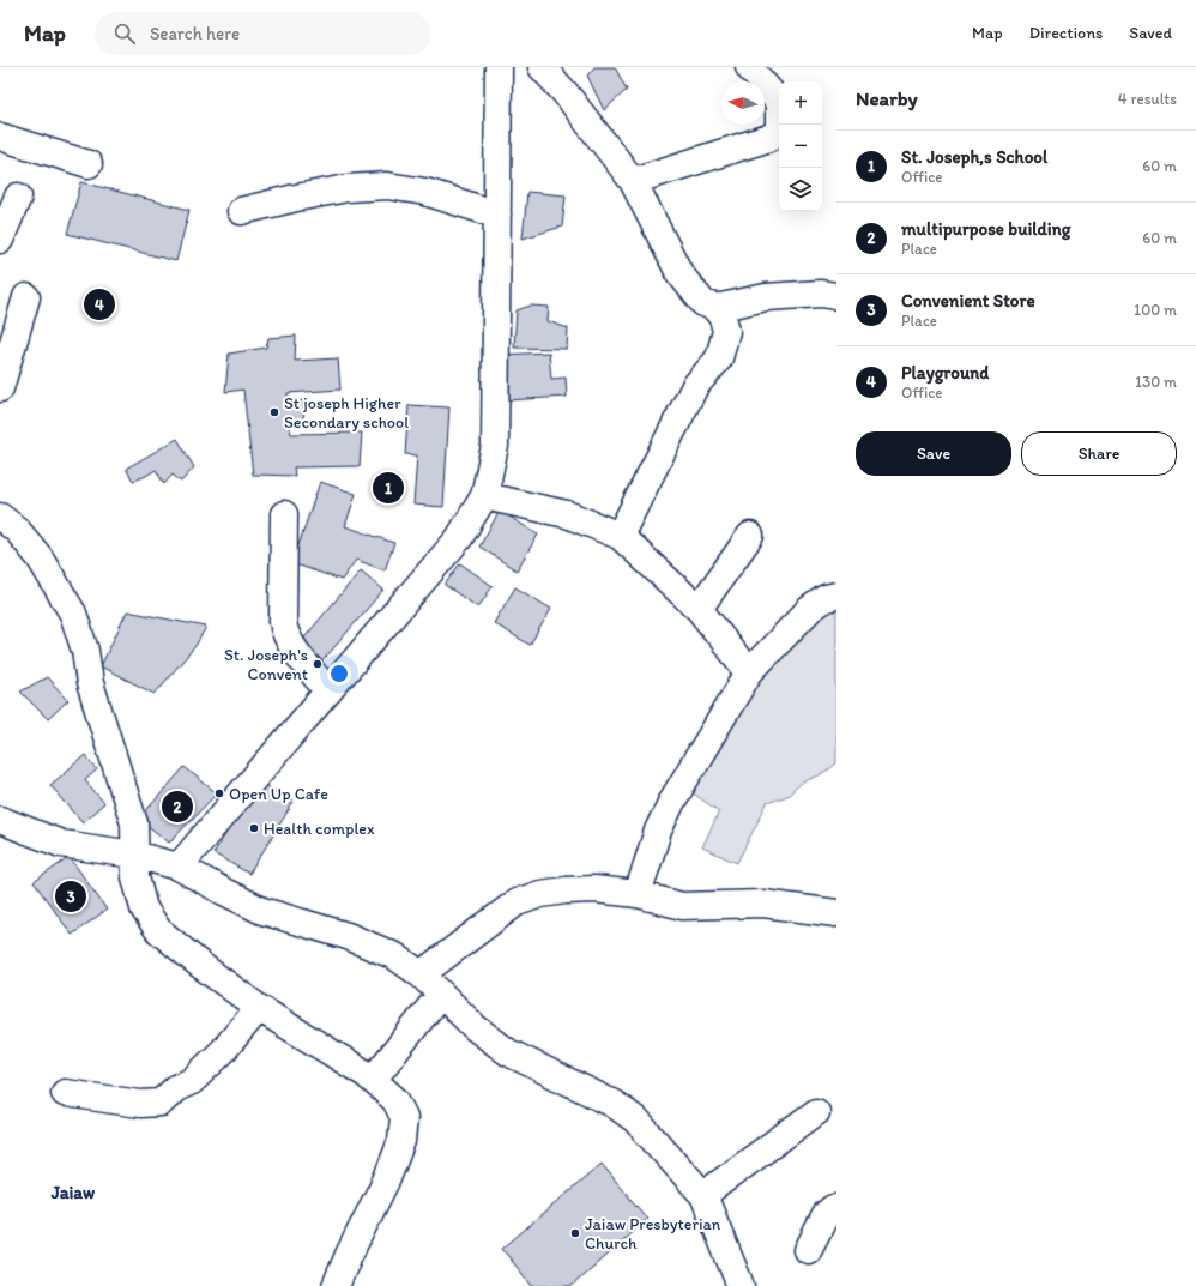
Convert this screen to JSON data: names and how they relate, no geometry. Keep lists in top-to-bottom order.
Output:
{
  "districts": ["Jaiaw"],
  "places": [
    "St joseph Higher Secondary school",
    "St. Joseph's Convent",
    "Open Up Cafe",
    "Health complex",
    "Jaiaw Presbyterian Church"
  ],
  "north": "left",
  "page": {
    "header": "Map",
    "search": "Search here",
    "nav": ["Map", "Directions", "Saved"],
    "heading": ["Nearby", "4 results"],
    "map_buttons": ["+", "−"],
    "list": [
      {
        "mark": "1",
        "name": "St. Joseph,s School",
        "note": "Office",
        "value": "60 m"
      },
      {
        "mark": "2",
        "name": "multipurpose building",
        "note": "Place",
        "value": "60 m"
      },
      {
        "mark": "3",
        "name": "Convenient Store",
        "note": "Place",
        "value": "100 m"
      },
      {
        "mark": "4",
        "name": "Playground",
        "note": "Office",
        "value": "130 m"
      }
    ],
    "pins": [
      "4",
      "1",
      "2",
      "3"
    ],
    "buttons": ["Save", "Share"]
  }
}
